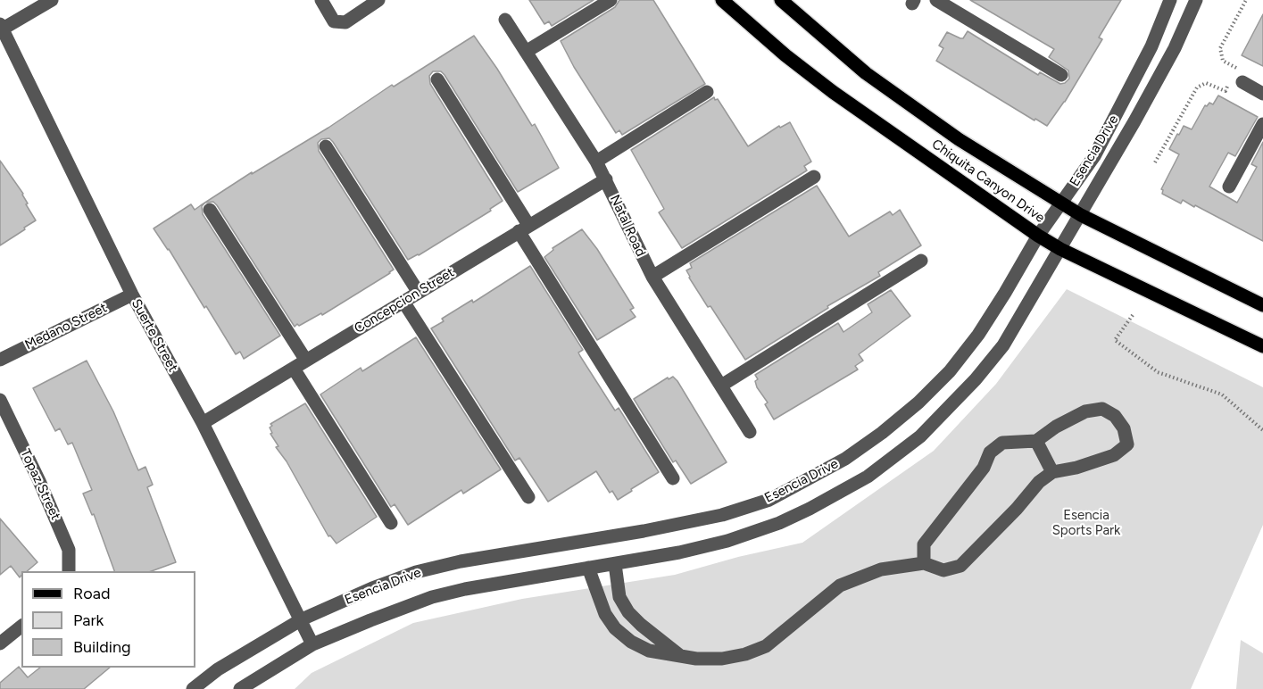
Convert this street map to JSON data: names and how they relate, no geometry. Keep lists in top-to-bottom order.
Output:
{
  "streets": {
    "main road": ["Chiquita Canyon Drive"],
    "street": [
      "Esencia Drive",
      "Natal Road",
      "Concepcion Street",
      "Medano Street",
      "Suerte Street",
      "Topaz Street"
    ]
  },
  "crossings": [
    ["Esencia Drive", "Chiquita Canyon Drive"],
    ["Esencia Drive", "Suerte Street"],
    ["Natal Road", "Concepcion Street"],
    ["Concepcion Street", "Suerte Street"],
    ["Medano Street", "Suerte Street"]
  ],
  "parks": ["Esencia Sports Park"],
  "legend": ["Road", "Park", "Building"]
}
